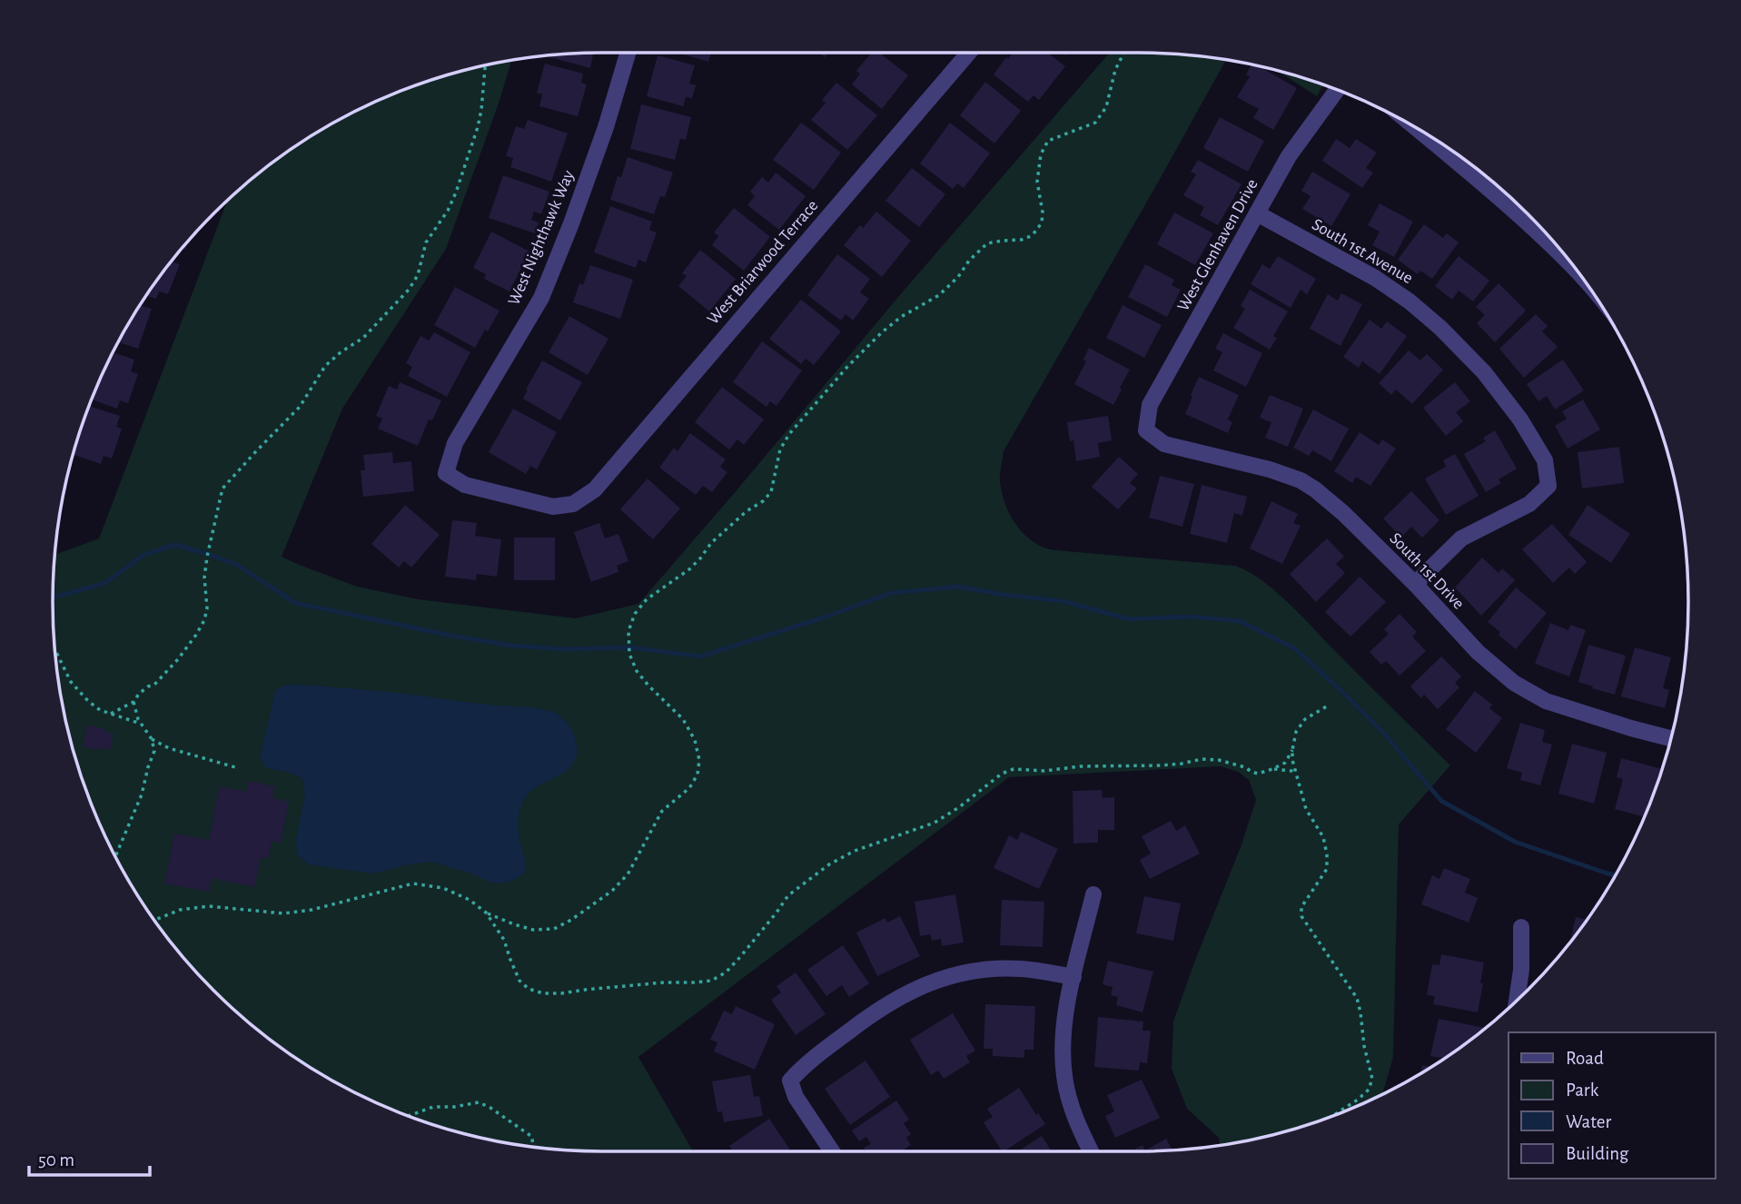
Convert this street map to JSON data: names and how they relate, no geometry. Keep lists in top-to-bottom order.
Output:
{
  "streets": {
    "street": [
      "West Nighthawk Way",
      "West Glenhaven Drive",
      "South 1st Avenue",
      "West Briarwood Terrace",
      "South 1st Drive"
    ]
  },
  "crossings": [
    ["West Nighthawk Way", "West Briarwood Terrace"],
    ["West Glenhaven Drive", "South 1st Avenue"],
    ["West Glenhaven Drive", "South 1st Drive"],
    ["South 1st Avenue", "South 1st Drive"]
  ],
  "legend": [
    "Road",
    "Park",
    "Water",
    "Building"
  ],
  "scale_bar": "50 m"
}
